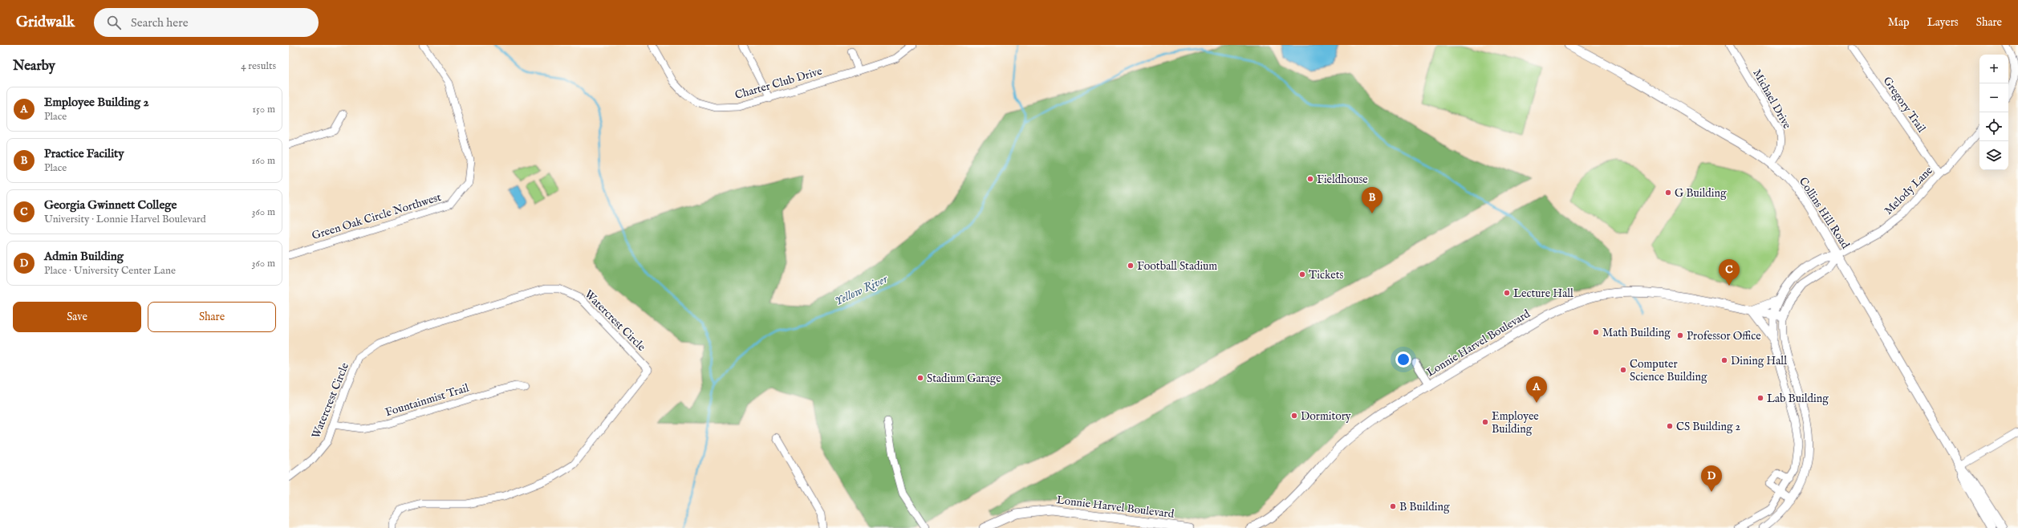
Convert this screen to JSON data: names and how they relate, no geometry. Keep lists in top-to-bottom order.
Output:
{
  "streets": {
    "street": [
      "Charter Club Drive",
      "Michael Drive",
      "Gregory Trail",
      "Melody Lane",
      "Collins Hill Road",
      "Green Oak Circle Northwest",
      "Watercrest Circle",
      "Lonnie Harvel Boulevard",
      "Fountainmist Trail"
    ]
  },
  "crossings": [
    ["Michael Drive", "Collins Hill Road"],
    ["Gregory Trail", "Melody Lane"],
    ["Melody Lane", "Collins Hill Road"],
    ["Watercrest Circle", "Fountainmist Trail"]
  ],
  "water": ["Yellow River"],
  "places": [
    "Fieldhouse",
    "G Building",
    "Football Stadium",
    "Tickets",
    "Lecture Hall",
    "Math Building",
    "Professor Office",
    "Dining Hall",
    "Computer Science Building",
    "Stadium Garage",
    "Lab Building",
    "Dormitory",
    "Employee Building",
    "CS Building 2",
    "B Building"
  ],
  "page": {
    "header": "Gridwalk",
    "search": "Search here",
    "nav": ["Map", "Layers", "Share"],
    "heading": ["Nearby", "4 results"],
    "map_buttons": ["+", "−"],
    "list": [
      {
        "mark": "A",
        "name": "Employee Building 2",
        "note": "Place",
        "value": "150 m"
      },
      {
        "mark": "B",
        "name": "Practice Facility",
        "note": "Place",
        "value": "160 m"
      },
      {
        "mark": "C",
        "name": "Georgia Gwinnett College",
        "note": "University · Lonnie Harvel Boulevard",
        "value": "360 m"
      },
      {
        "mark": "D",
        "name": "Admin Building",
        "note": "Place · University Center Lane",
        "value": "360 m"
      }
    ],
    "pins": [
      "B",
      "C",
      "A",
      "D"
    ],
    "buttons": ["Save", "Share"]
  }
}
